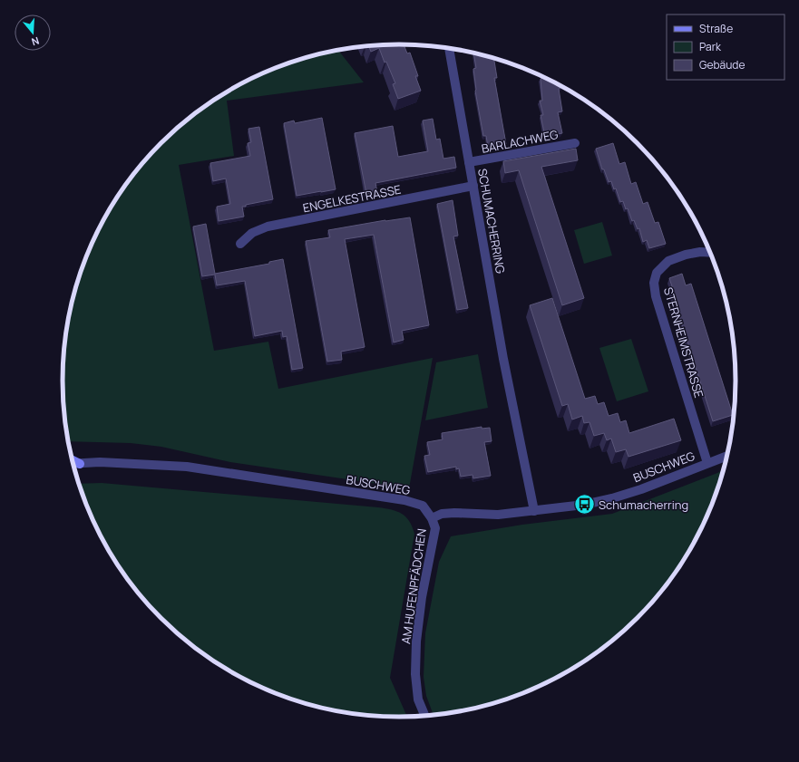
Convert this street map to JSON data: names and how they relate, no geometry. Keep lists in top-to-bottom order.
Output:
{
  "streets": {
    "street": [
      "BARLACHWEG",
      "ENGELKESTRASSE",
      "SCHUMACHERRING",
      "STERNHEIMSTRASSE",
      "BUSCHWEG",
      "AM HUFENPFÄDCHEN"
    ]
  },
  "crossings": [
    ["BARLACHWEG", "SCHUMACHERRING"],
    ["ENGELKESTRASSE", "SCHUMACHERRING"],
    ["SCHUMACHERRING", "BUSCHWEG"],
    ["STERNHEIMSTRASSE", "BUSCHWEG"],
    ["BUSCHWEG", "AM HUFENPFÄDCHEN"]
  ],
  "places": {
    "bus stop": ["Schumacherring"]
  },
  "legend": ["Straße", "Park", "Gebäude"],
  "north": "bottom"
}
